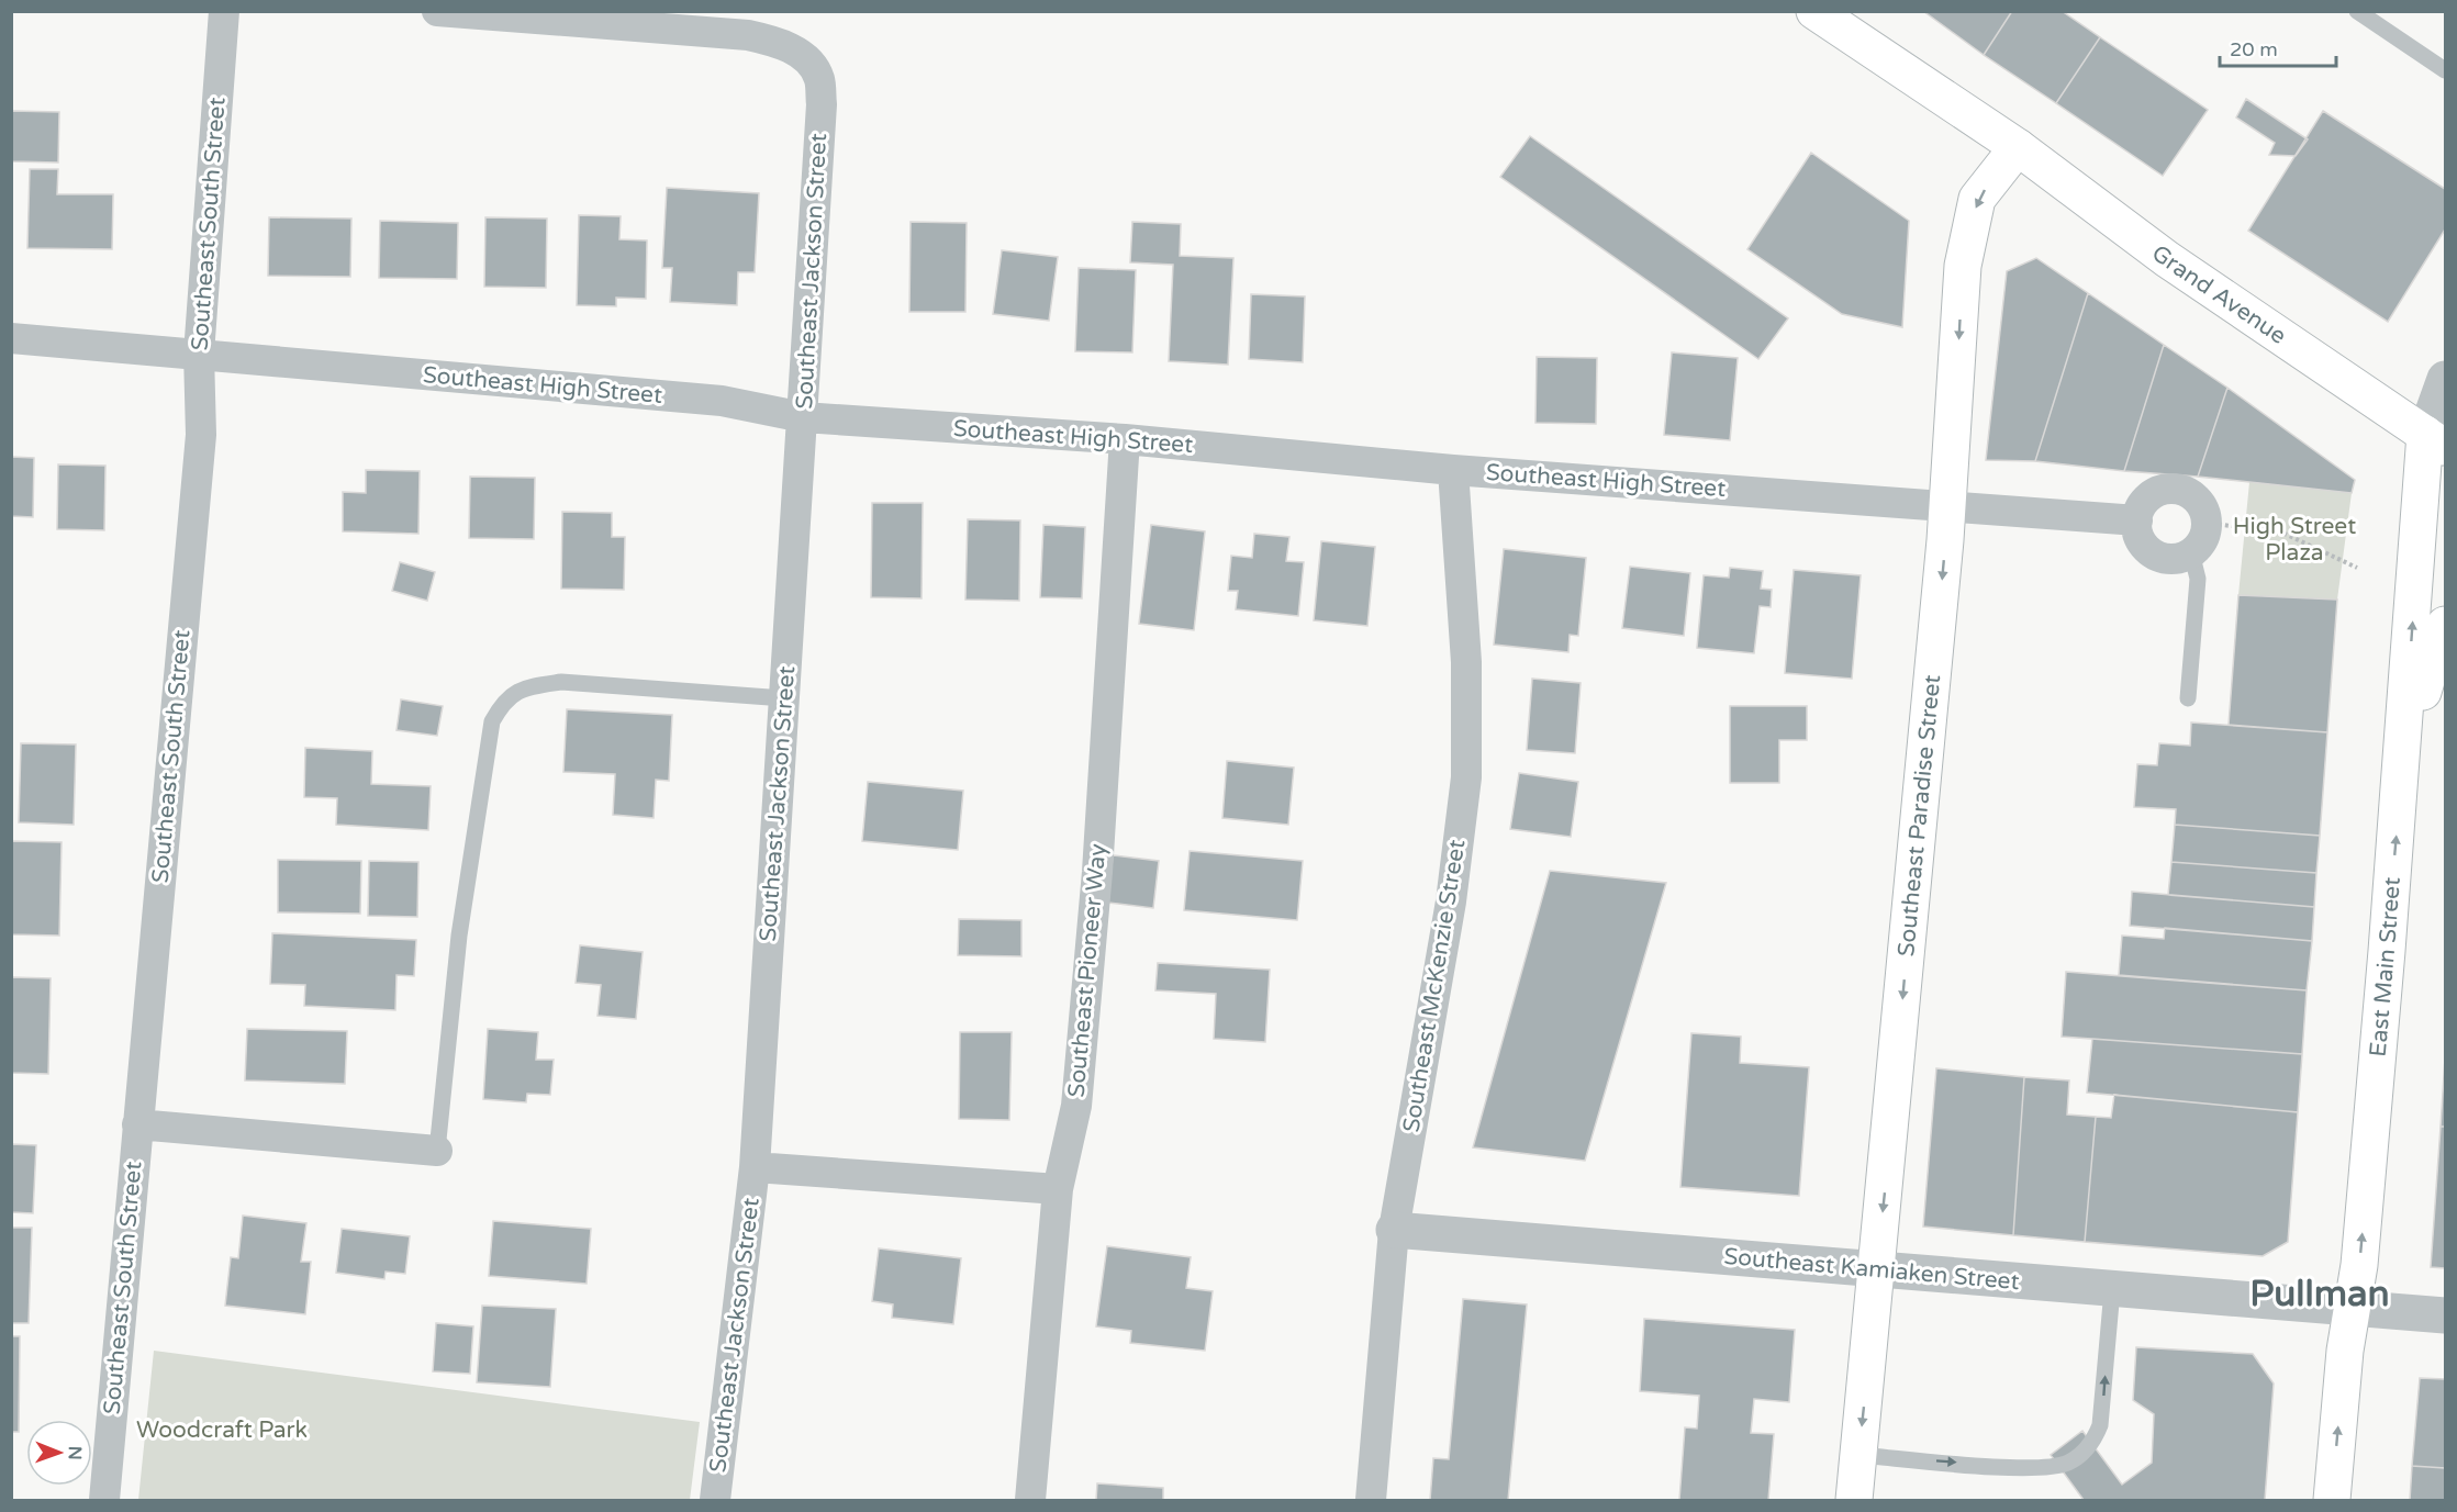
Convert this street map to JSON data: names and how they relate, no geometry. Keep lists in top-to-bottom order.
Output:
{
  "streets": {
    "main road": ["Grand Avenue", "Southeast Paradise Street", "East Main Street"],
    "street": [
      "Southeast South Street",
      "Southeast Jackson Street",
      "Southeast High Street",
      "Southeast Pioneer Way",
      "Southeast McKenzie Street",
      "Southeast Kamiaken Street"
    ]
  },
  "crossings": [
    ["Southeast South Street", "Southeast High Street"],
    ["Southeast Jackson Street", "Southeast High Street"],
    ["Grand Avenue", "Southeast Paradise Street"],
    ["Grand Avenue", "East Main Street"],
    ["Southeast High Street", "Southeast Paradise Street"],
    ["Southeast High Street", "Southeast Pioneer Way"],
    ["Southeast High Street", "Southeast McKenzie Street"],
    ["Southeast Paradise Street", "Southeast Kamiaken Street"],
    ["East Main Street", "Southeast Kamiaken Street"],
    ["Southeast McKenzie Street", "Southeast Kamiaken Street"]
  ],
  "one_way": ["Southeast Paradise Street", "East Main Street"],
  "districts": ["Pullman"],
  "parks": ["High Street Plaza", "Woodcraft Park"],
  "scale_bar": "20 m",
  "north": "right"
}
